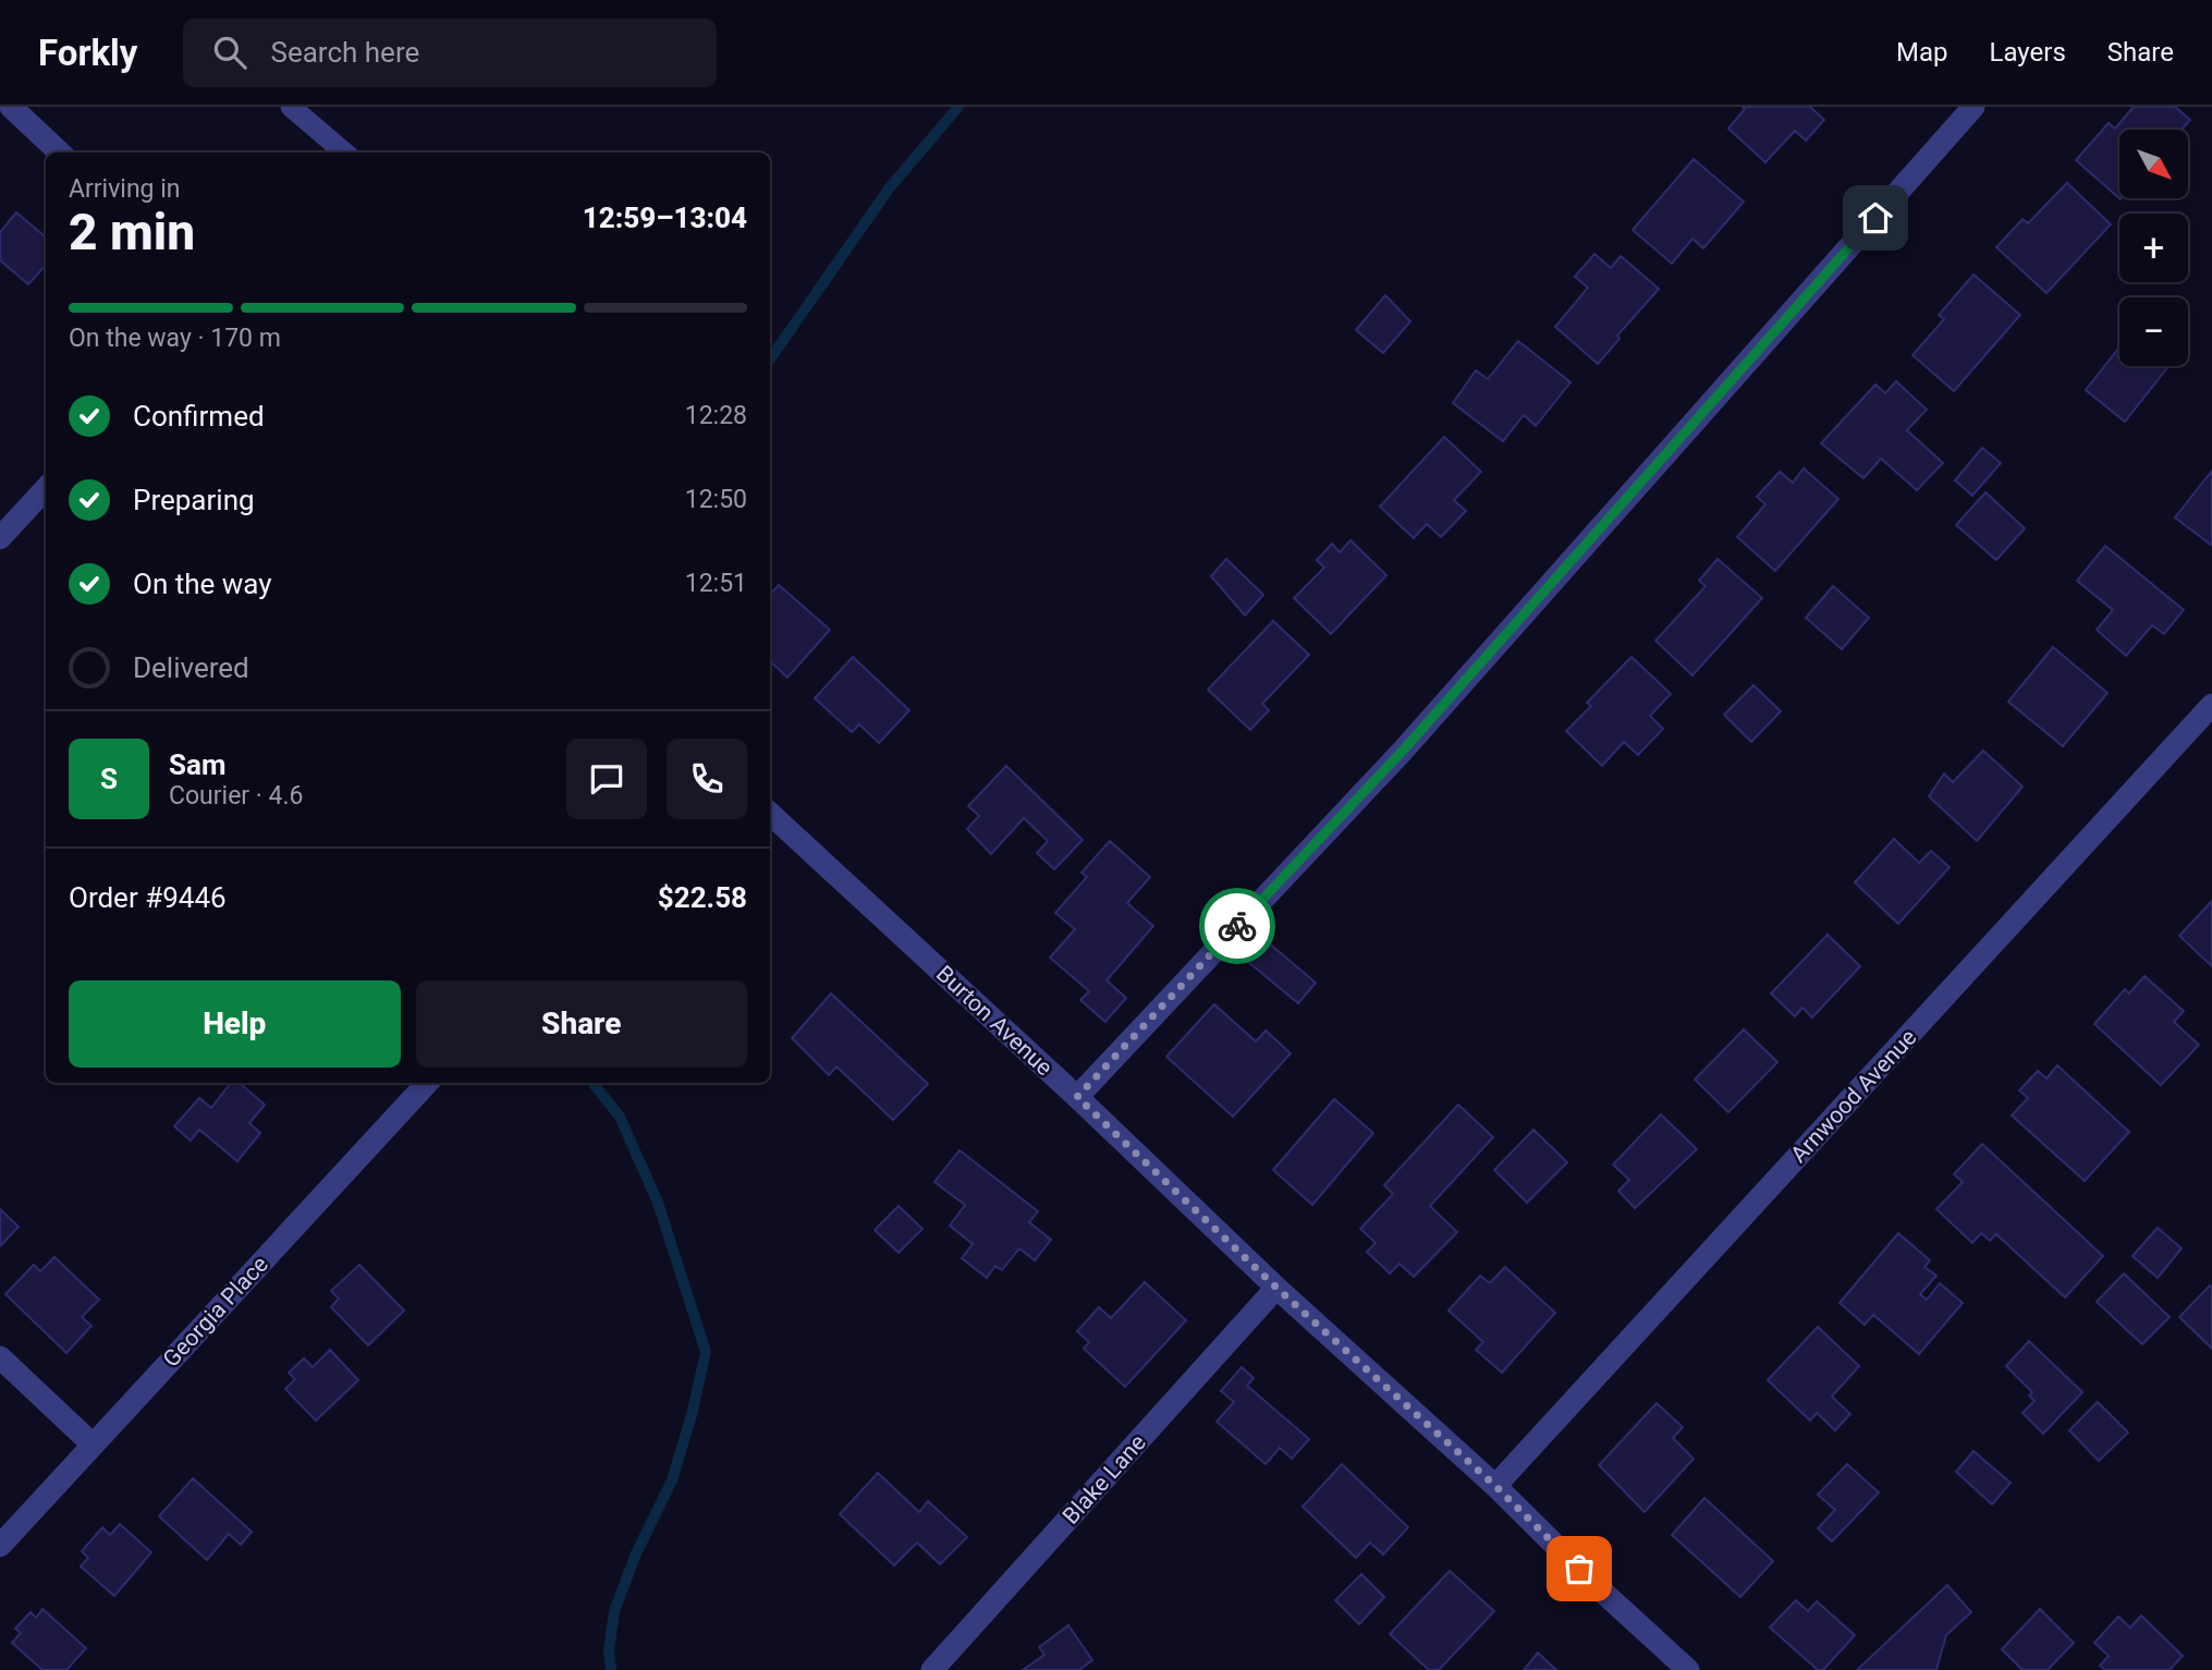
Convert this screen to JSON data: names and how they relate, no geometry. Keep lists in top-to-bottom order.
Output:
{
  "streets": {
    "street": [
      "Burton Avenue",
      "Arnwood Avenue",
      "Georgia Place",
      "Blake Lane"
    ]
  },
  "crossings": [
    ["Burton Avenue", "Arnwood Avenue"],
    ["Burton Avenue", "Blake Lane"]
  ],
  "north": "bottom right",
  "page": {
    "header": "Forkly",
    "search": "Search here",
    "nav": ["Map", "Layers", "Share"],
    "map_buttons": ["+", "−"],
    "heading": ["2 min", "Arriving in", "12:59–13:04"],
    "panel": [
      "Sam",
      "Courier · 4.6",
      "Order #9446",
      "$22.58"
    ],
    "bar": "On the way · 170 m",
    "list": [
      ["Confirmed", "12:28"],
      ["Preparing", "12:50"],
      ["On the way", "12:51"],
      "Delivered"
    ],
    "round": "S",
    "buttons": ["Help", "Share"]
  }
}
